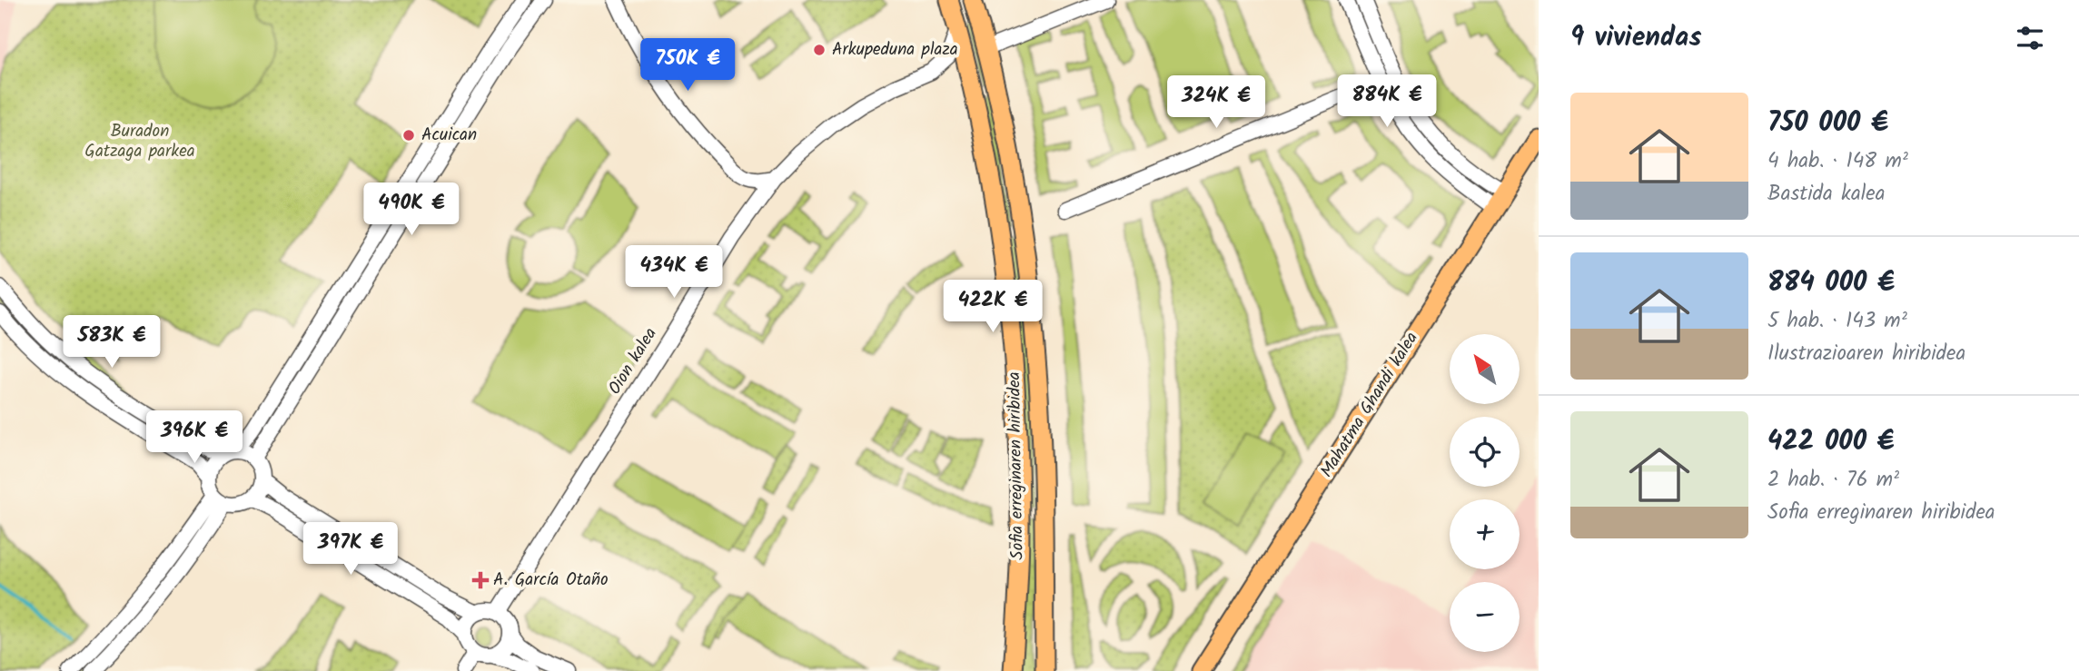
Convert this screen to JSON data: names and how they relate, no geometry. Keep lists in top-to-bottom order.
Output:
{
  "streets": {
    "main road": ["Mahatma Ghandi kalea", "Sofia erreginaren hiribidea"],
    "street": ["Oion kalea"]
  },
  "crossings": [
    ["Oion kalea", "Sofia erreginaren hiribidea"]
  ],
  "parks": ["Buradon Gatzaga parkea"],
  "places": {
    "other": ["Arkupeduna plaza", "Acuican"],
    "health": ["A. García Otaño"]
  },
  "north": "top left",
  "page": {
    "heading": "9 viviendas",
    "price": [
      "750K €",
      "884K €",
      "324K €",
      "490K €",
      "434K €",
      "422K €",
      "583K €",
      "396K €",
      "397K €"
    ],
    "list": [
      {
        "name": "750 000 €",
        "note": "4 hab. · 148 m² · Bastida kalea"
      },
      {
        "name": "884 000 €",
        "note": "5 hab. · 143 m² · Ilustrazioaren hiribidea"
      },
      {
        "name": "422 000 €",
        "note": "2 hab. · 76 m² · Sofia erreginaren hiribidea"
      }
    ],
    "map_buttons": ["+", "−"]
  }
}
